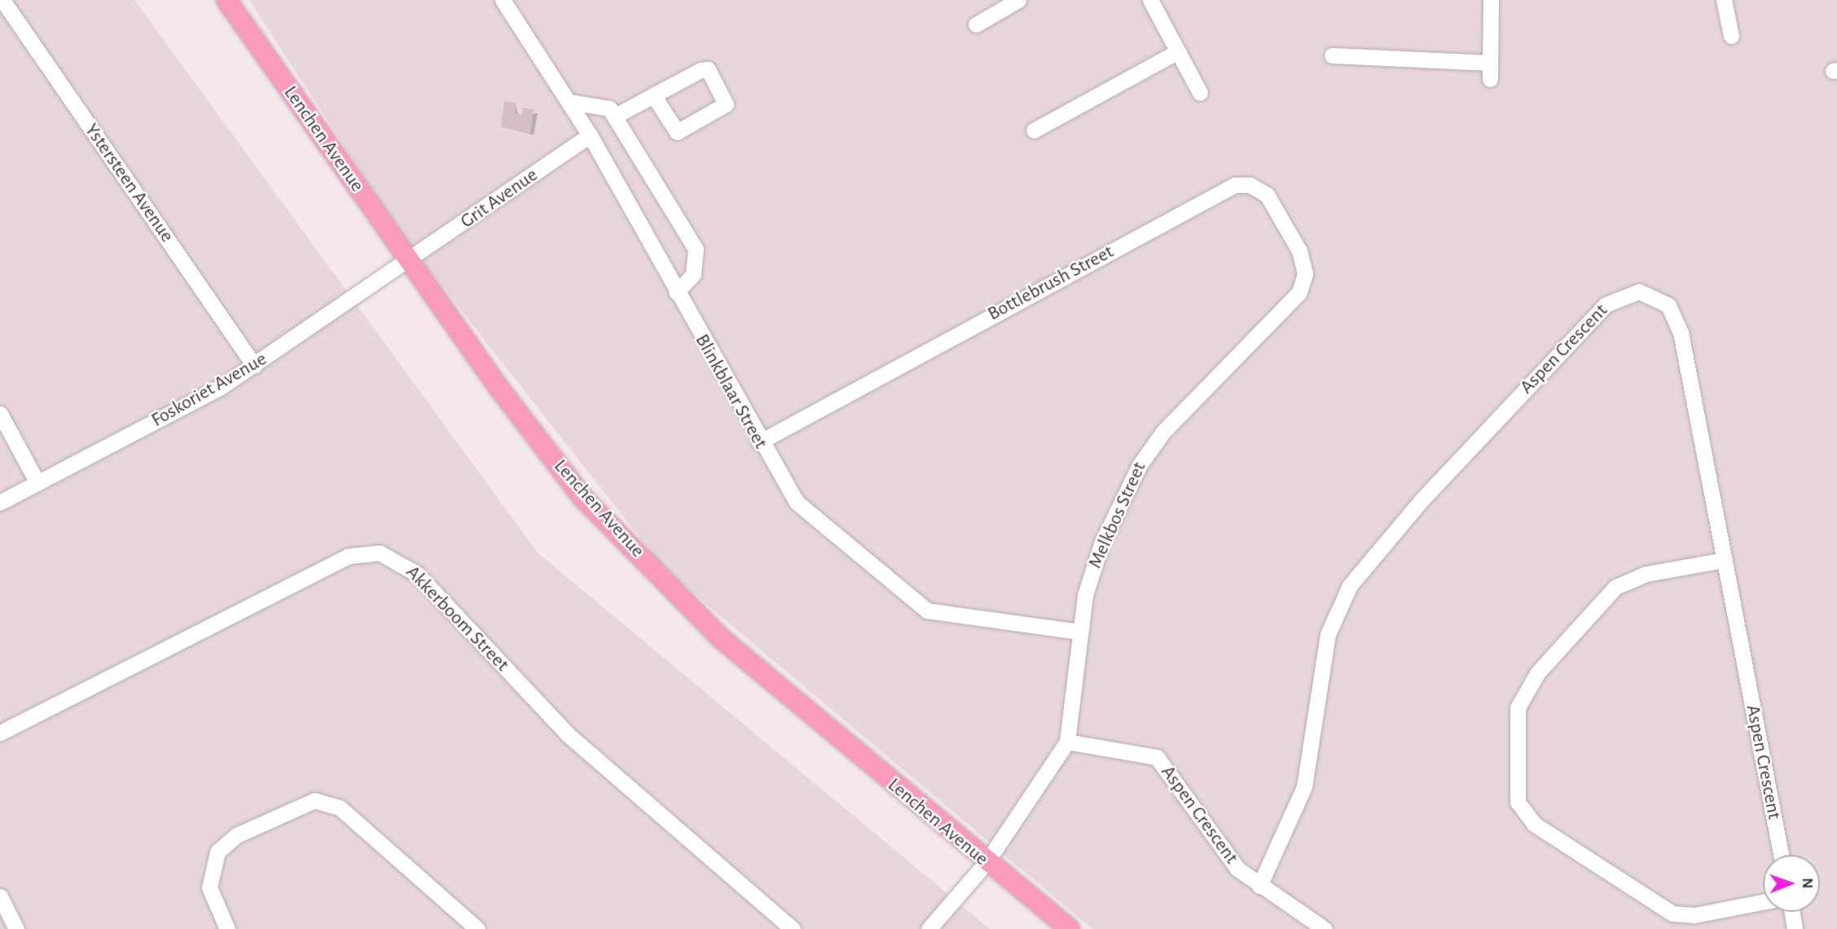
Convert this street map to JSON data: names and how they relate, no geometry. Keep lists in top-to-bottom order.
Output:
{
  "streets": {
    "main road": ["Lenchen Avenue"],
    "street": [
      "Ystersteen Avenue",
      "Grit Avenue",
      "Bottlebrush Street",
      "Aspen Crescent",
      "Foskoriet Avenue",
      "Blinkblaar Street",
      "Melkbos Street",
      "Akkerboom Street"
    ]
  },
  "crossings": [
    ["Lenchen Avenue", "Grit Avenue"],
    ["Lenchen Avenue", "Foskoriet Avenue"],
    ["Lenchen Avenue", "Melkbos Street"],
    ["Ystersteen Avenue", "Foskoriet Avenue"],
    ["Grit Avenue", "Foskoriet Avenue"],
    ["Grit Avenue", "Blinkblaar Street"],
    ["Bottlebrush Street", "Blinkblaar Street"],
    ["Bottlebrush Street", "Melkbos Street"],
    ["Aspen Crescent", "Melkbos Street"],
    ["Blinkblaar Street", "Melkbos Street"]
  ],
  "north": "right"
}
